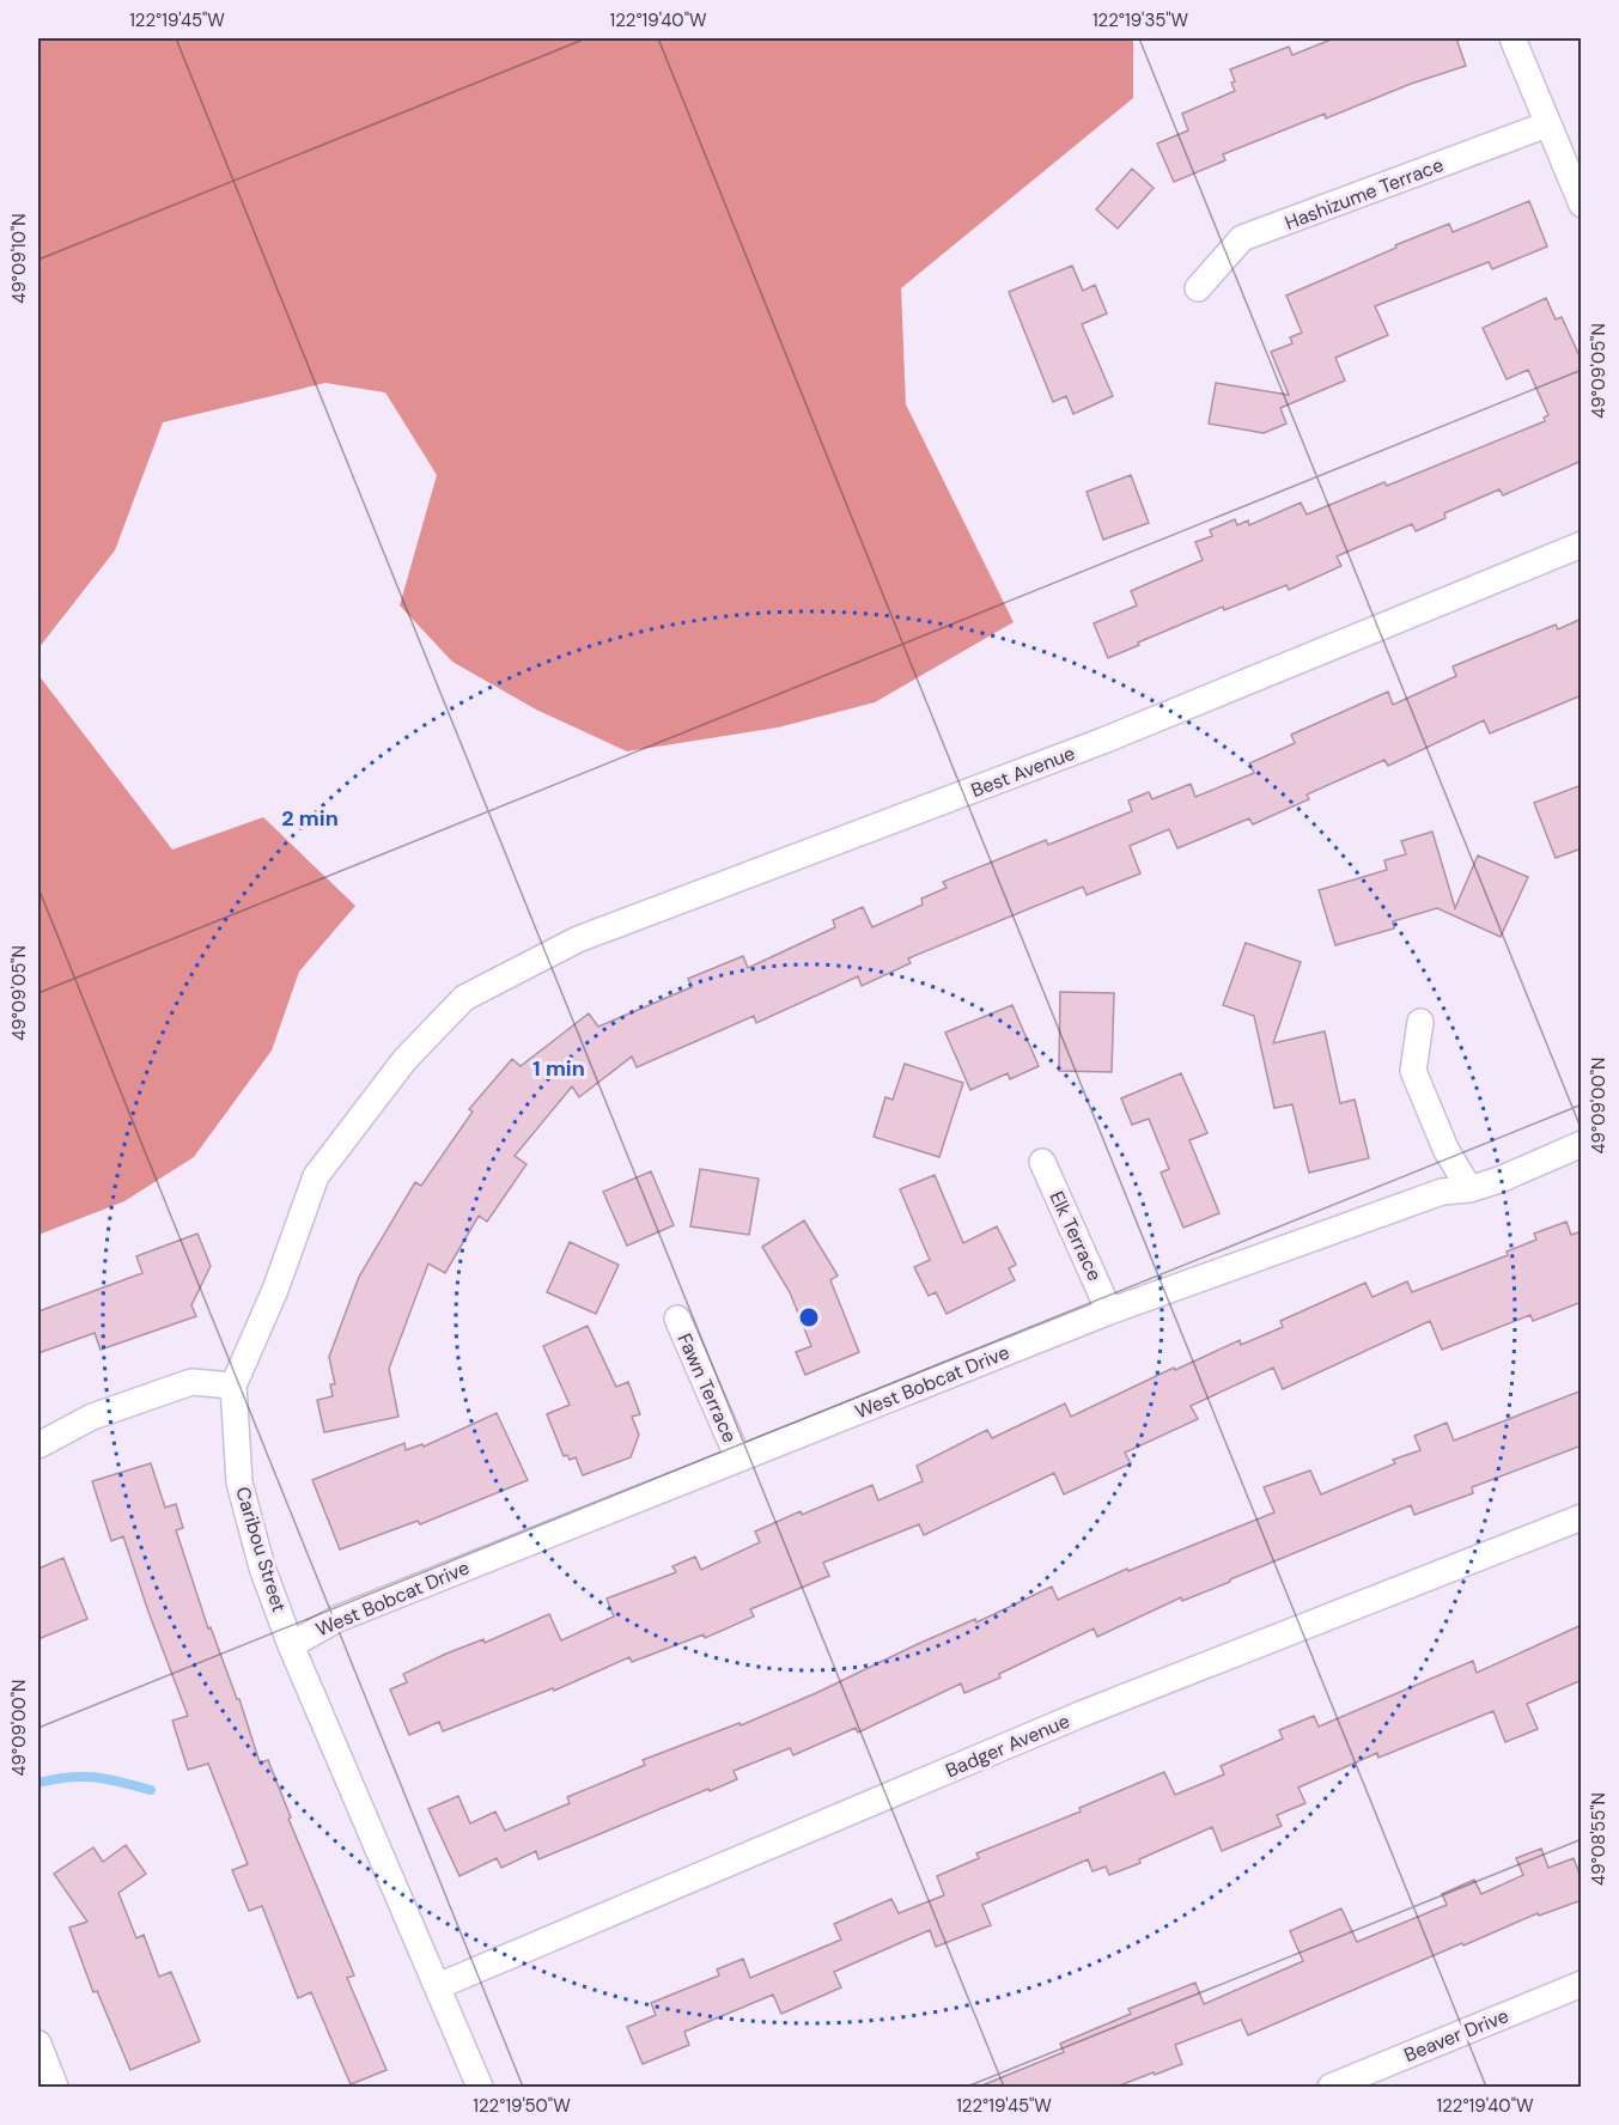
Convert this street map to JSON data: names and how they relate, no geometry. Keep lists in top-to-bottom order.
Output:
{
  "streets": {
    "street": [
      "Hashizume Terrace",
      "Best Avenue",
      "Elk Terrace",
      "West Bobcat Drive",
      "Fawn Terrace",
      "Caribou Street",
      "Badger Avenue",
      "Beaver Drive"
    ]
  },
  "crossings": [
    ["Best Avenue", "Caribou Street"],
    ["Elk Terrace", "West Bobcat Drive"],
    ["West Bobcat Drive", "Fawn Terrace"],
    ["West Bobcat Drive", "Caribou Street"],
    ["Caribou Street", "Badger Avenue"]
  ],
  "coordinates": [
    "122°19'45\"W",
    "122°19'40\"W",
    "122°19'35\"W",
    "49°09'10\"N",
    "49°09'05\"N",
    "49°09'00\"N",
    "49°08'55\"N",
    "122°19'50\"W"
  ],
  "rings": ["2 min", "1 min"]
}
